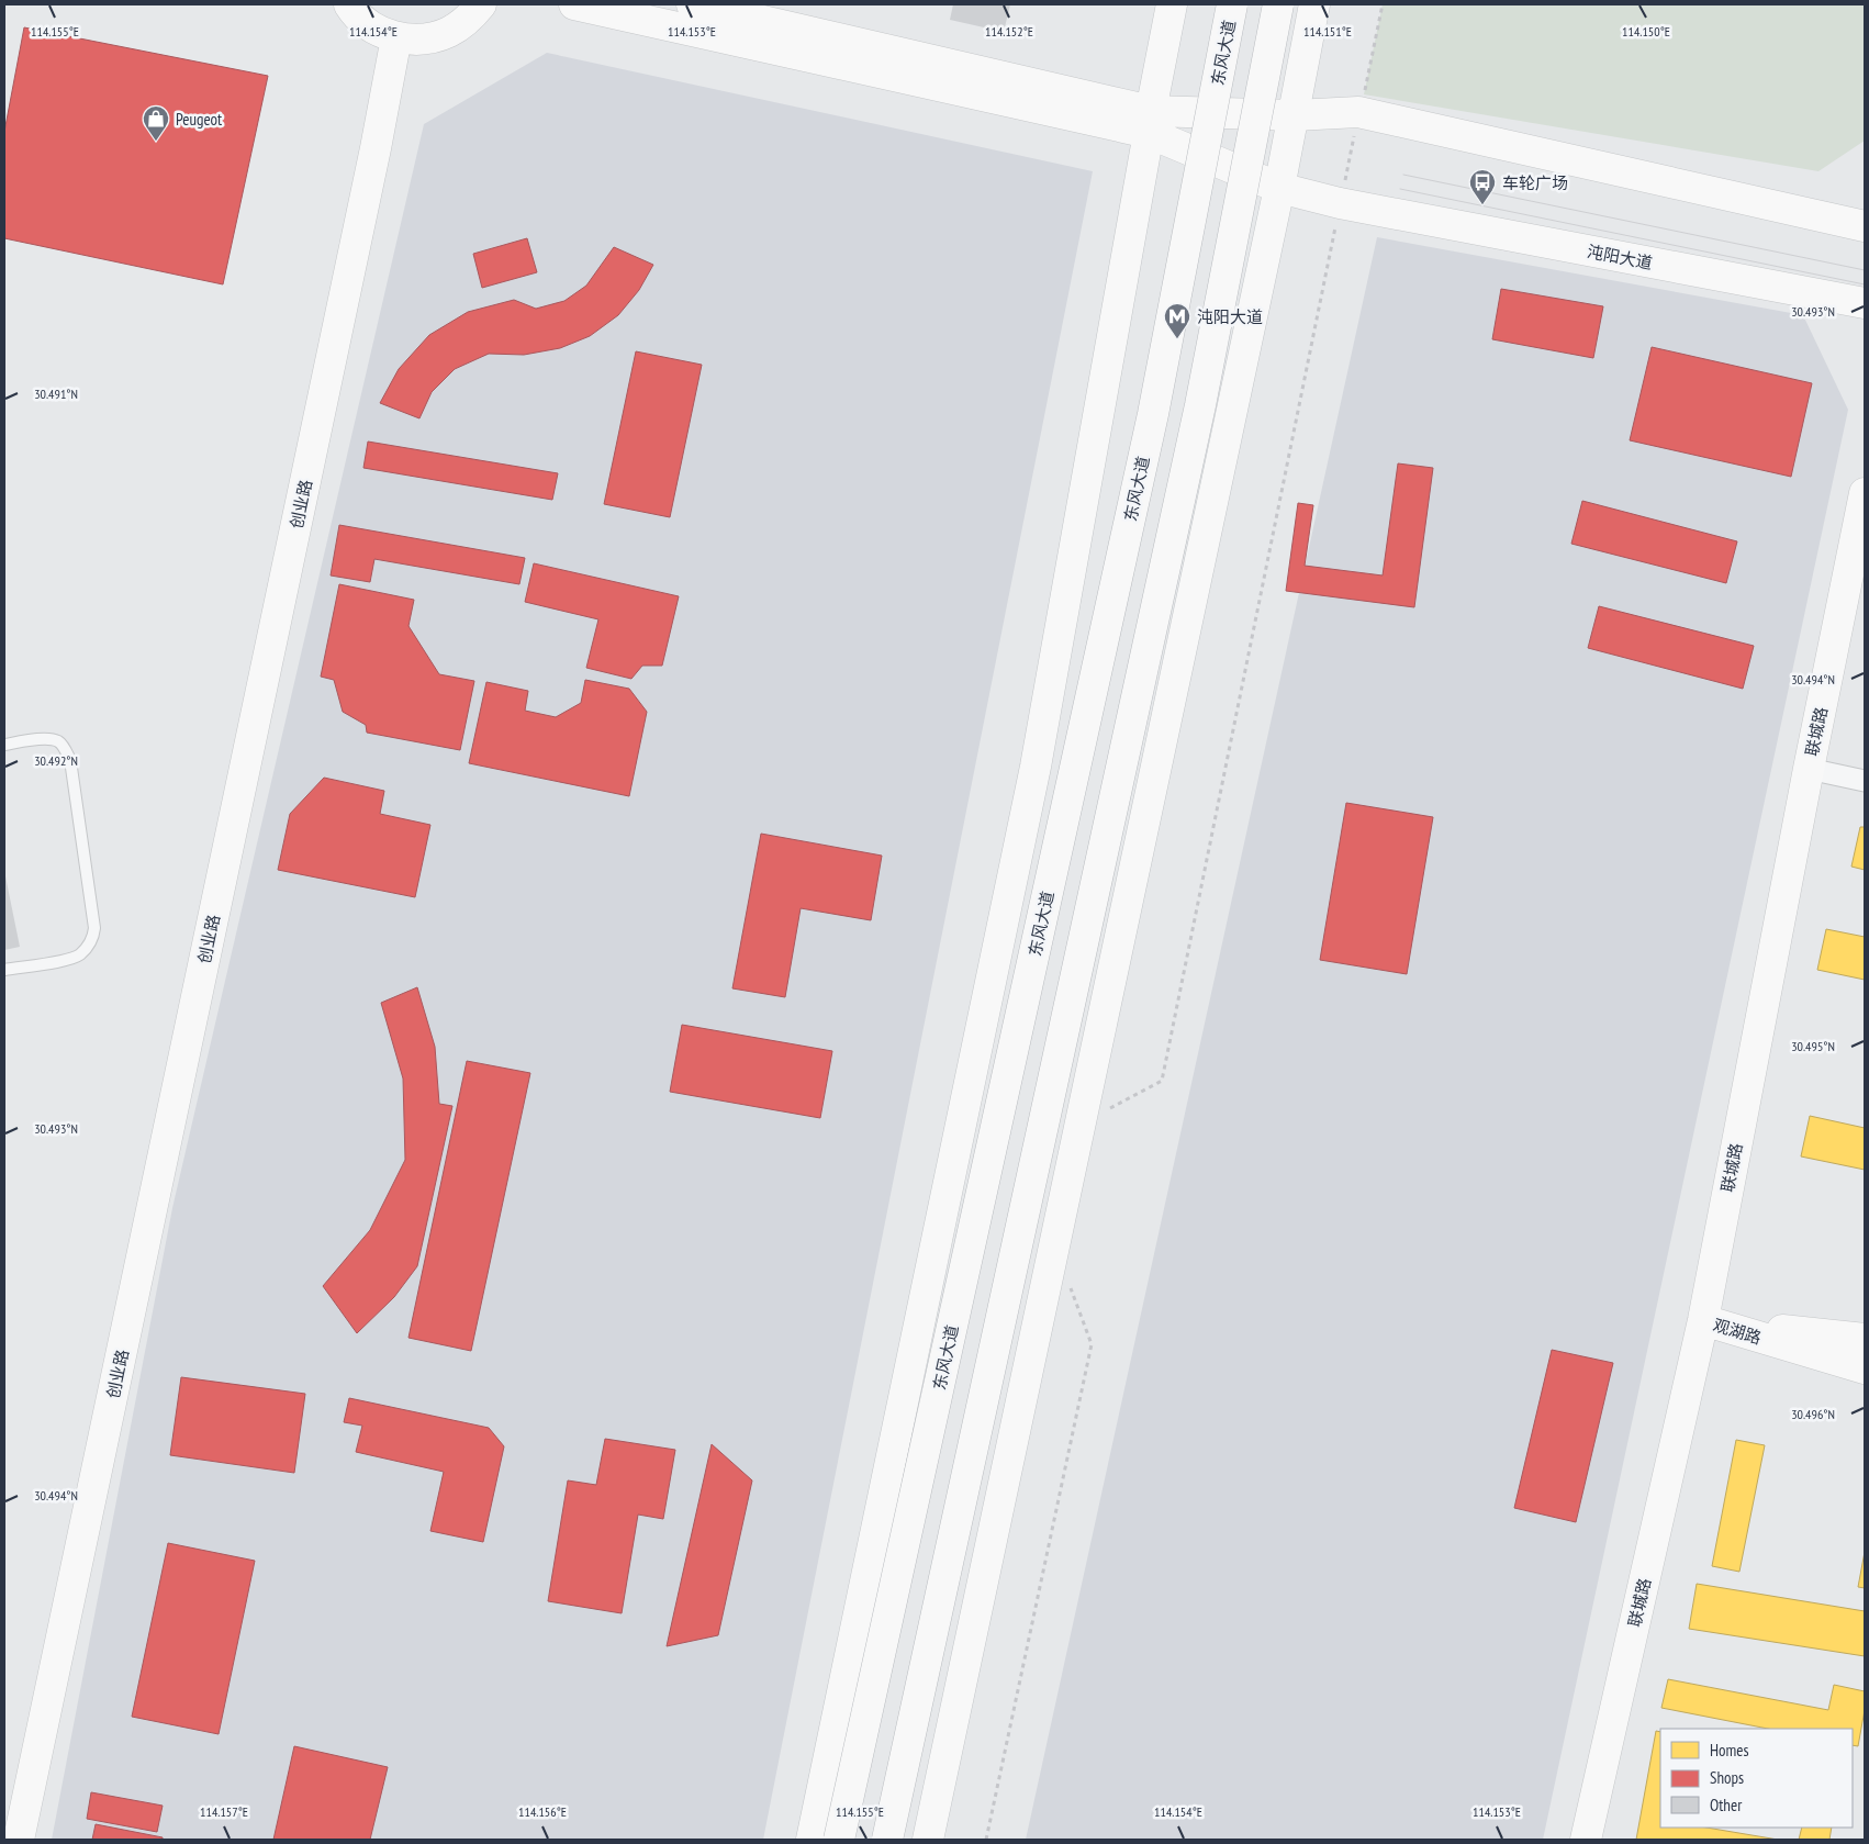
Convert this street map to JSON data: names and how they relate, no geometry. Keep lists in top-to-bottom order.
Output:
{
  "streets": {
    "main road": [
      "东风大道",
      "沌阳大道",
      "创业路",
      "联城路",
      "观湖路"
    ]
  },
  "crossings": [
    ["联城路", "观湖路"]
  ],
  "places": {
    "shop": ["Peugeot"],
    "bus stop": ["车轮广场"],
    "metro station": ["沌阳大道"]
  },
  "legend": ["Homes", "Shops", "Other"],
  "coordinates": [
    "114.155°E",
    "114.154°E",
    "114.153°E",
    "114.152°E",
    "114.151°E",
    "114.150°E",
    "30.493°N",
    "30.491°N",
    "30.494°N",
    "30.492°N",
    "30.495°N",
    "30.496°N",
    "114.157°E",
    "114.156°E"
  ]
}
